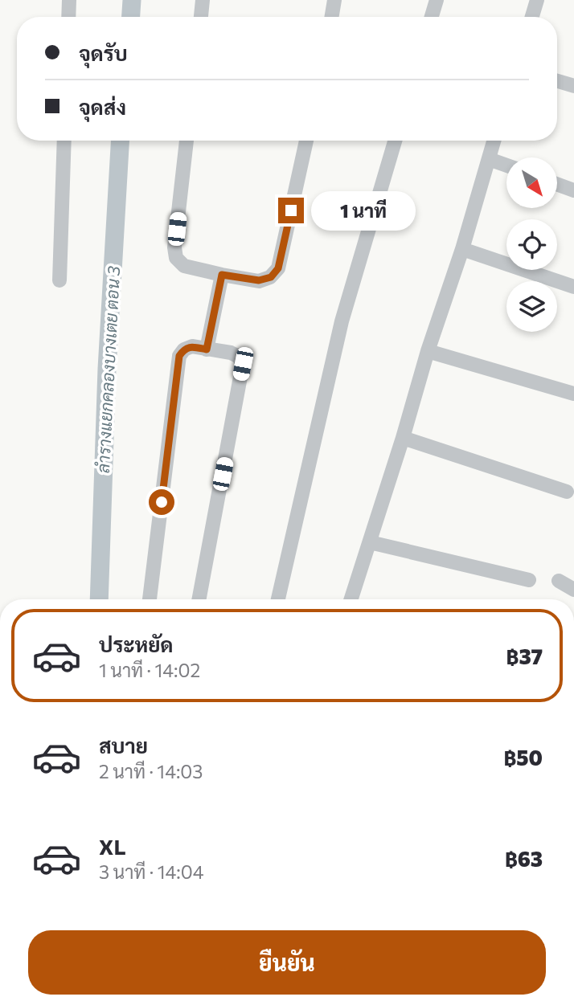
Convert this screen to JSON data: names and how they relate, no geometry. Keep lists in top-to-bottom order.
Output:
{
  "water": ["ลำรางแยกคลองบางเตย ตอน 3"],
  "north": "bottom right",
  "page": {
    "banner": ["จุดรับ", "จุดส่ง"],
    "bubble": "1 นาที",
    "list": [
      {
        "name": "ประหยัด",
        "note": "1 นาที · 14:02",
        "value": "฿37"
      },
      {
        "name": "สบาย",
        "note": "2 นาที · 14:03",
        "value": "฿50"
      },
      {
        "name": "XL",
        "note": "3 นาที · 14:04",
        "value": "฿63"
      }
    ],
    "buttons": "ยืนยัน"
  }
}
